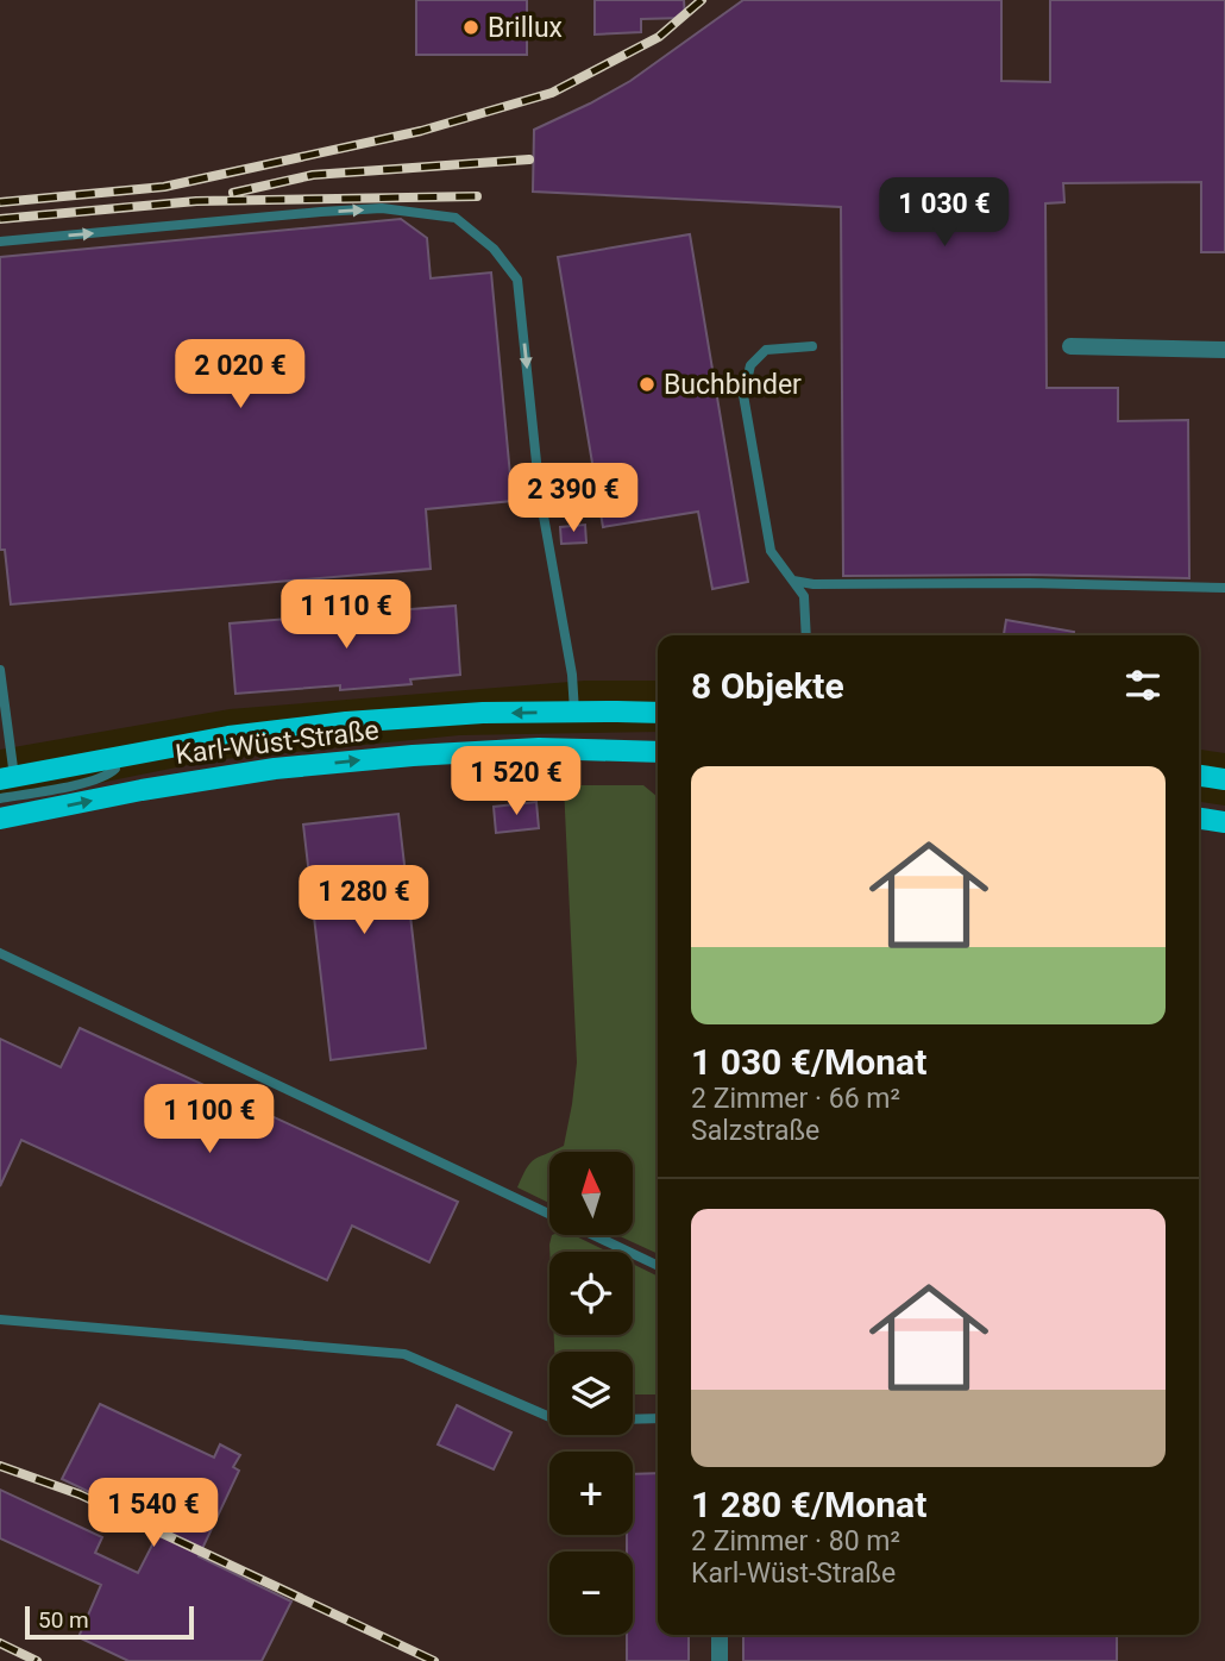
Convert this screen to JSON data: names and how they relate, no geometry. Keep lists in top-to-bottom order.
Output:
{
  "streets": {
    "main road": ["Karl-Wüst-Straße"]
  },
  "places": ["Brillux", "Buchbinder"],
  "scale_bar": "50 m",
  "north": "top",
  "page": {
    "price": [
      "1 030 €",
      "2 020 €",
      "2 390 €",
      "1 110 €",
      "1 520 €",
      "1 280 €",
      "1 100 €",
      "1 540 €"
    ],
    "heading": "8 Objekte",
    "list": [
      {
        "name": "1 030 €/Monat",
        "note": "2 Zimmer · 66 m² · Salzstraße"
      },
      {
        "name": "1 280 €/Monat",
        "note": "2 Zimmer · 80 m² · Karl-Wüst-Straße"
      }
    ],
    "map_buttons": ["+", "−"],
    "scale": "50 m"
  }
}
